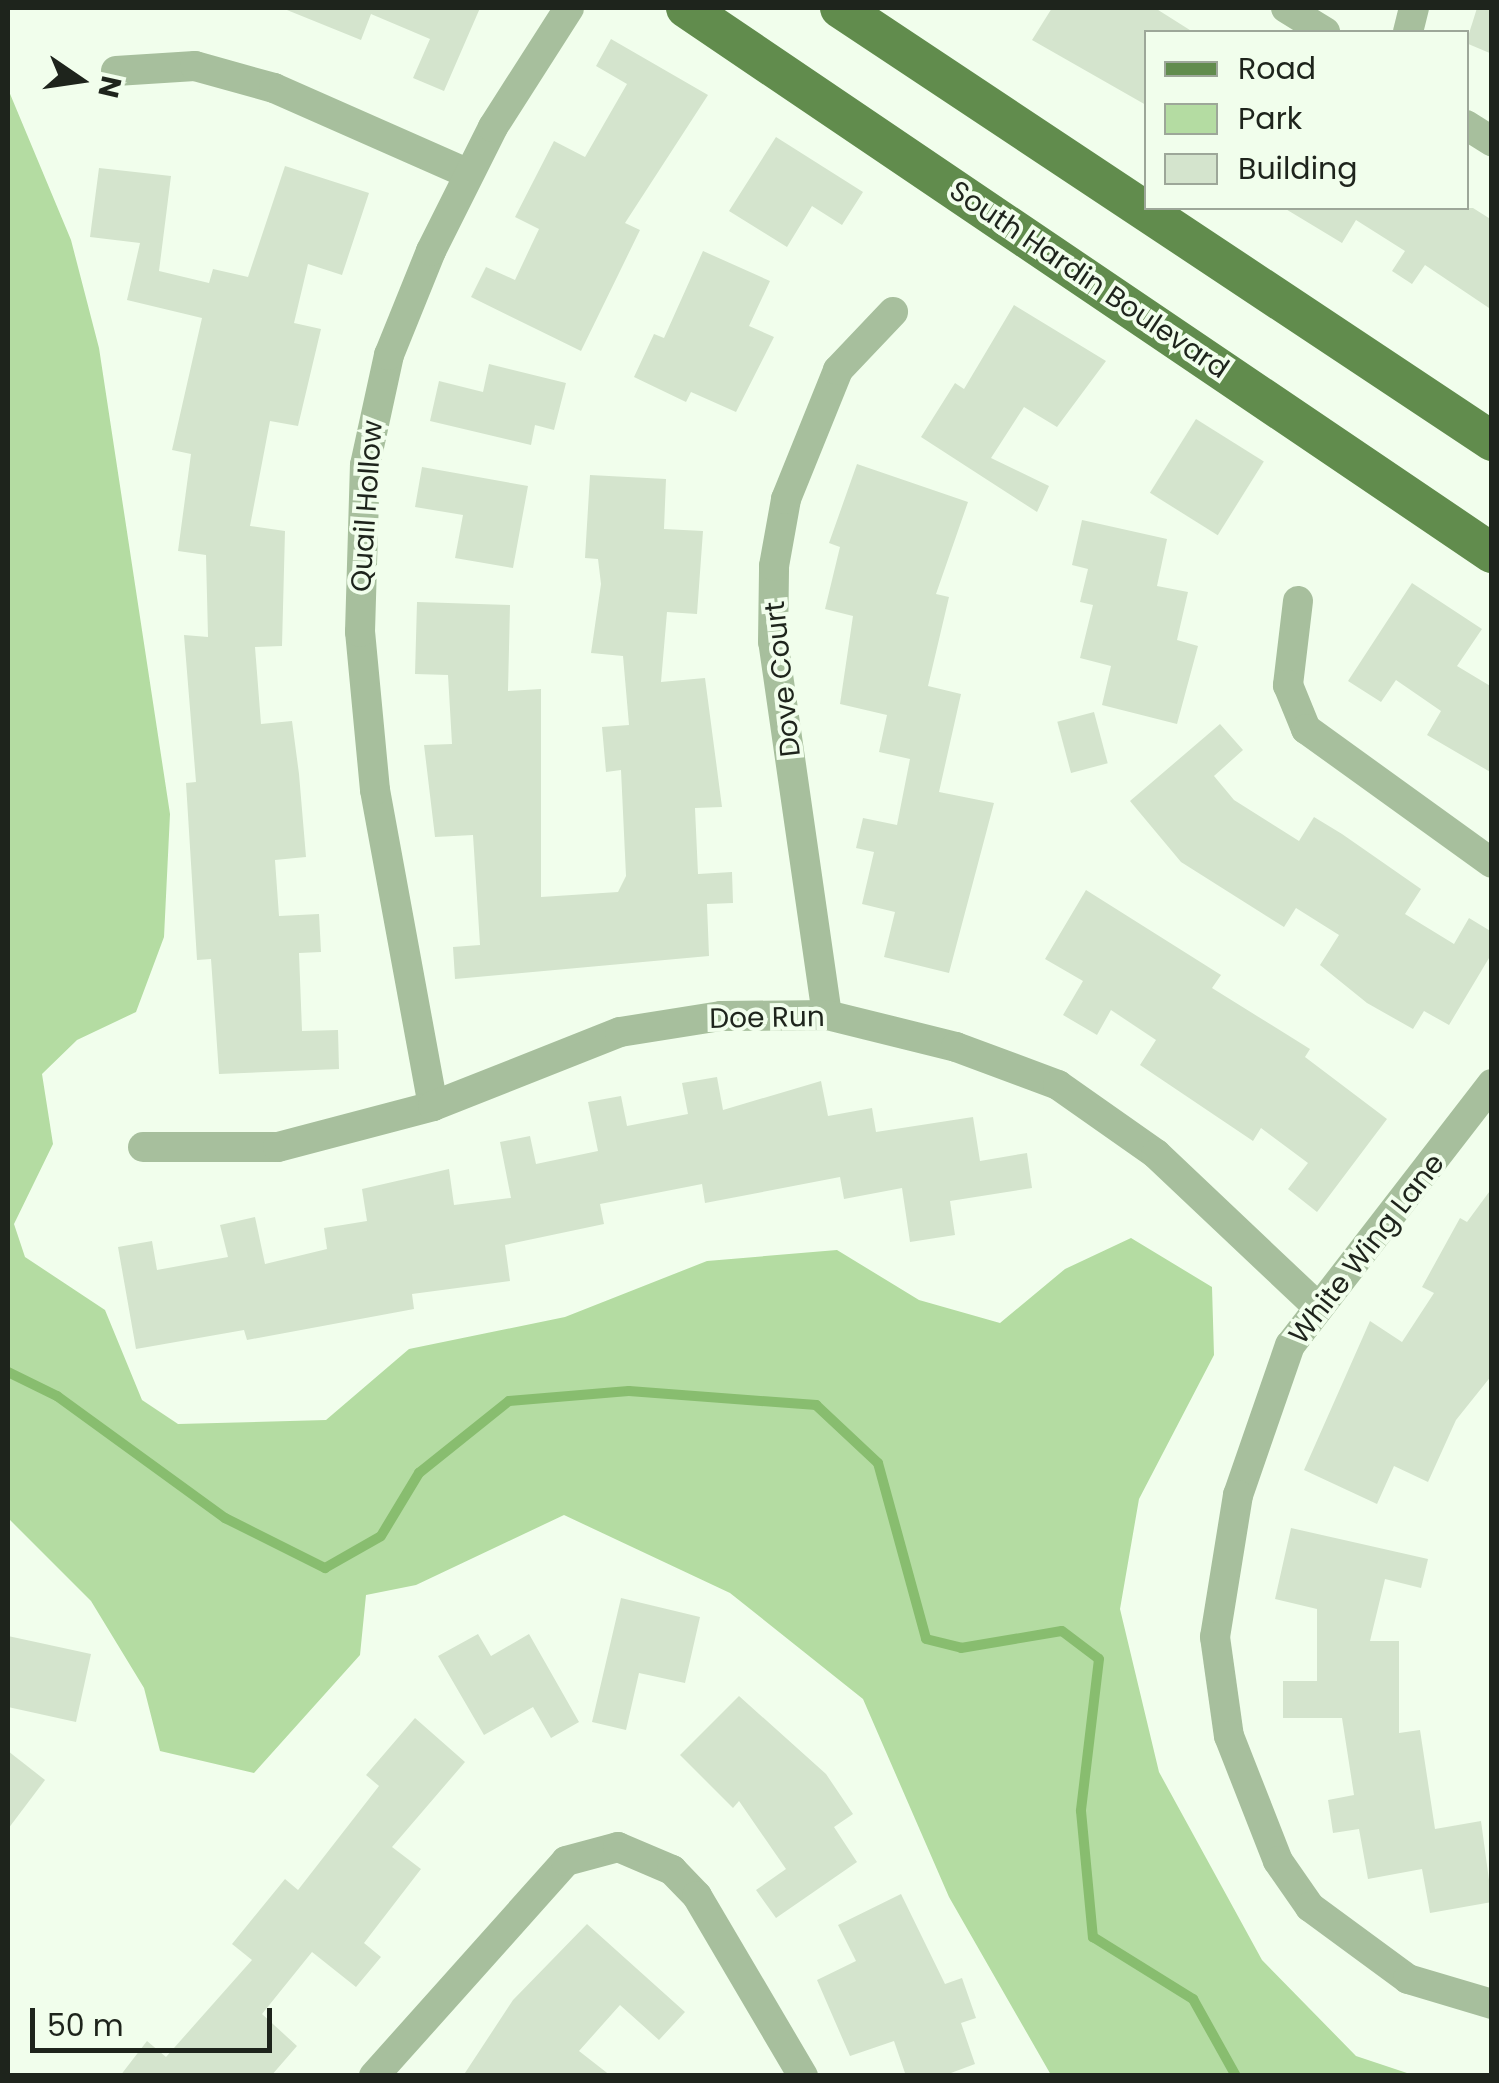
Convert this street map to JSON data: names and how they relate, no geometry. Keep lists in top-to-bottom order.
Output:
{
  "streets": {
    "main road": ["South Hardin Boulevard"],
    "street": [
      "Quail Hollow",
      "Dove Court",
      "Doe Run",
      "White Wing Lane"
    ]
  },
  "crossings": [
    ["Quail Hollow", "Doe Run"],
    ["Dove Court", "Doe Run"],
    ["Doe Run", "White Wing Lane"]
  ],
  "legend": ["Road", "Park", "Building"],
  "scale_bar": "50 m",
  "north": "right"
}
